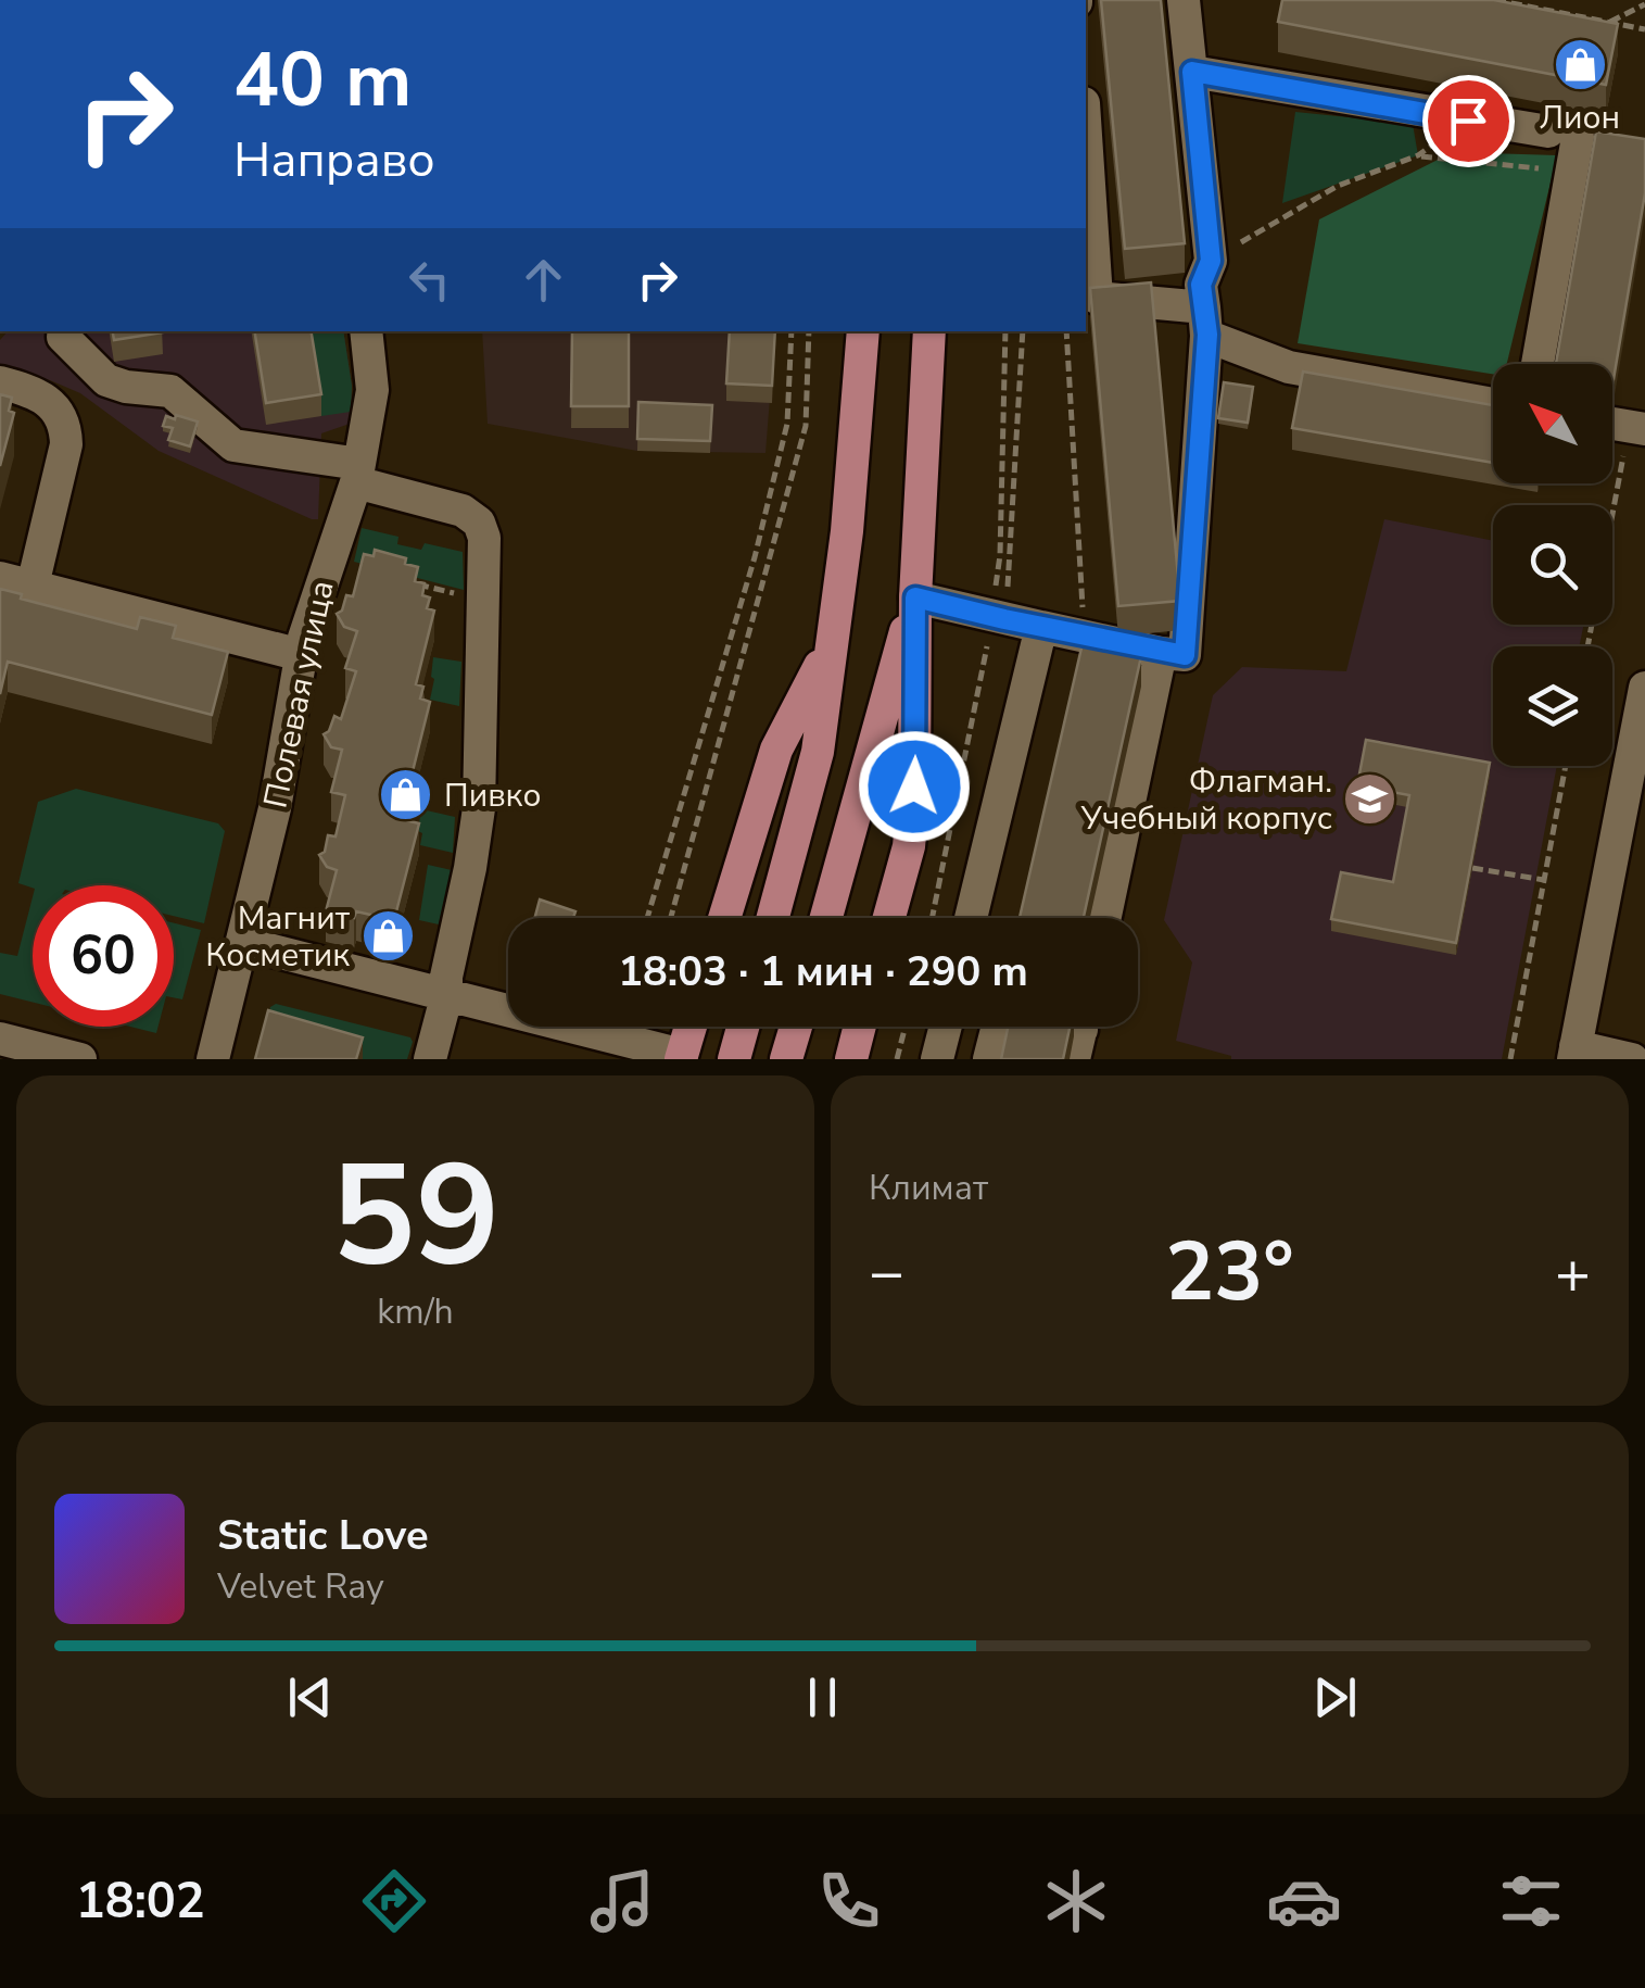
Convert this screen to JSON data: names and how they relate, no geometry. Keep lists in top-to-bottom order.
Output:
{
  "streets": {
    "street": ["Полевая улица"]
  },
  "places": {
    "shop": ["Лион", "Пивко", "Магнит Косметик"],
    "school or university": ["Флагман. Учебный корпус"]
  },
  "north": "top left",
  "page": {
    "turn": ["40 m", "Направо"],
    "limit": "60",
    "trip": "18:03 · 1 мин · 290 m",
    "tile": [
      ["59", "km/h"],
      "Климат"
    ],
    "heat": ["−", "23°", "+"],
    "song": ["Static Love", "Velvet Ray"],
    "tabs": "18:02"
  }
}
